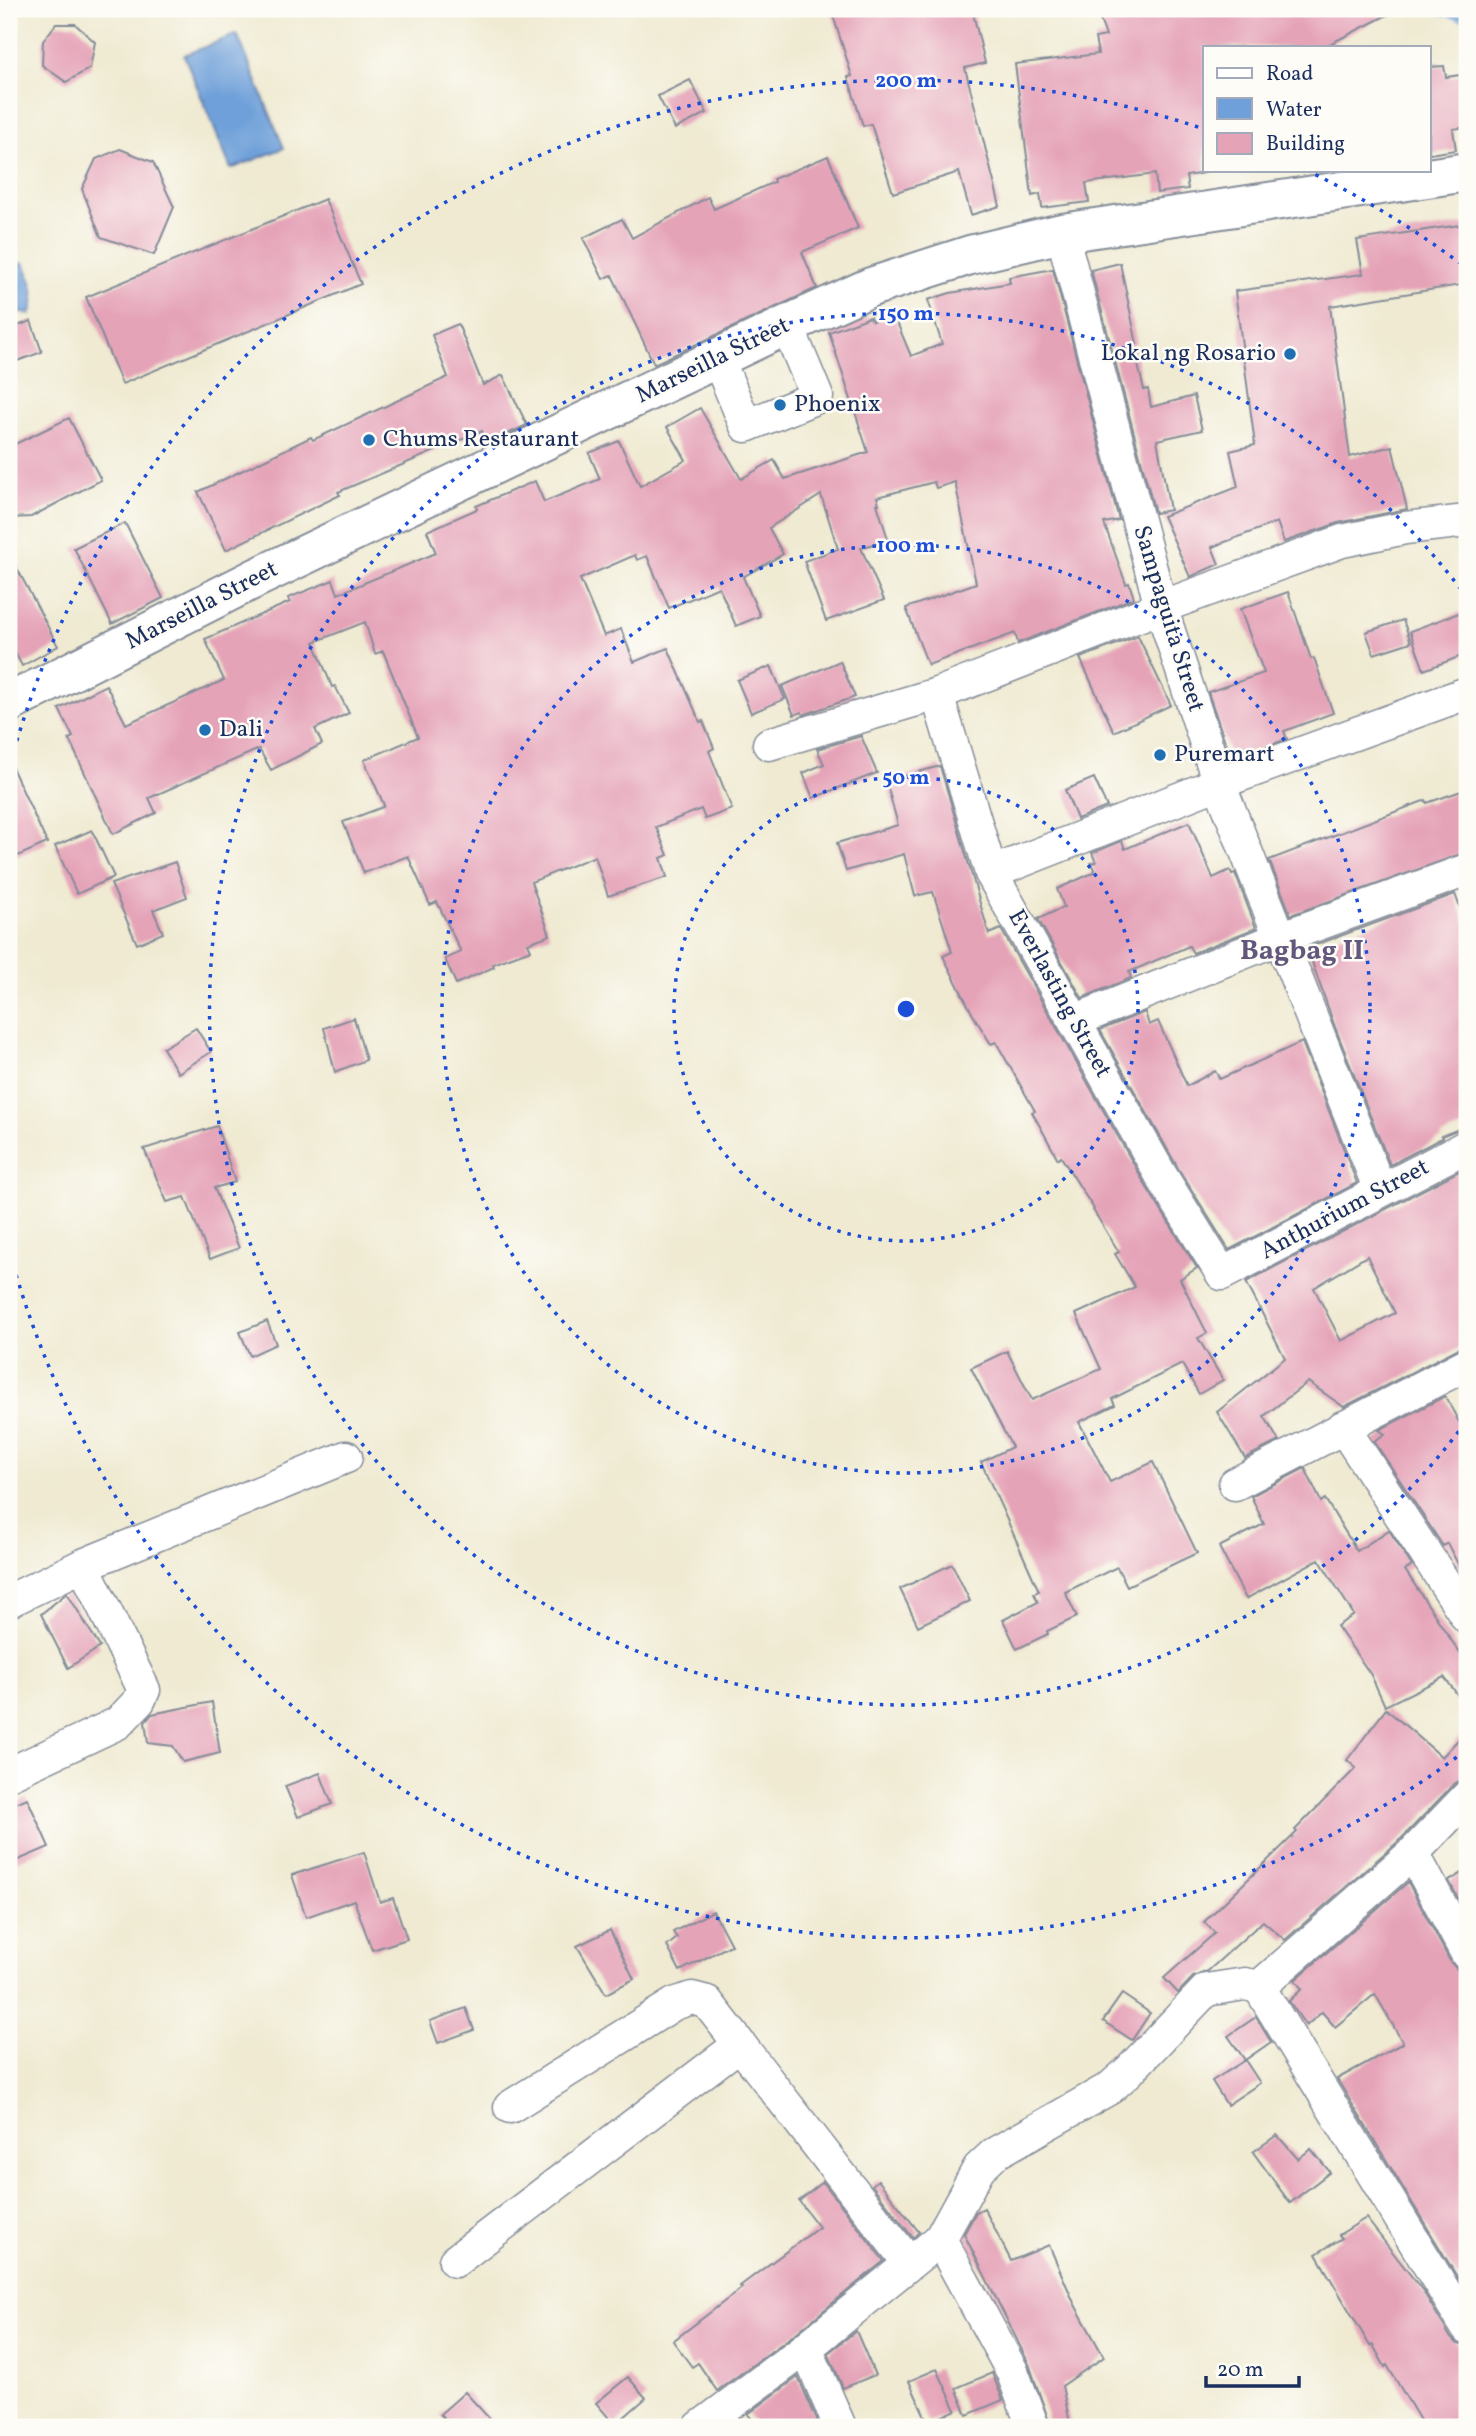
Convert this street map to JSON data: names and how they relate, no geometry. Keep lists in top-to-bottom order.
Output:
{
  "streets": {
    "main road": ["Marseilla Street"],
    "street": ["Sampaguita Street", "Everlasting Street", "Anthurium Street"]
  },
  "crossings": [
    ["Marseilla Street", "Sampaguita Street"],
    ["Sampaguita Street", "Anthurium Street"],
    ["Everlasting Street", "Anthurium Street"]
  ],
  "districts": ["Bagbag II"],
  "places": [
    "Lokal ng Rosario",
    "Phoenix",
    "Chums Restaurant",
    "Dali",
    "Puremart"
  ],
  "legend": ["Road", "Water", "Building"],
  "scale_bar": "20 m",
  "rings": [
    "200 m",
    "150 m",
    "100 m",
    "50 m"
  ]
}
